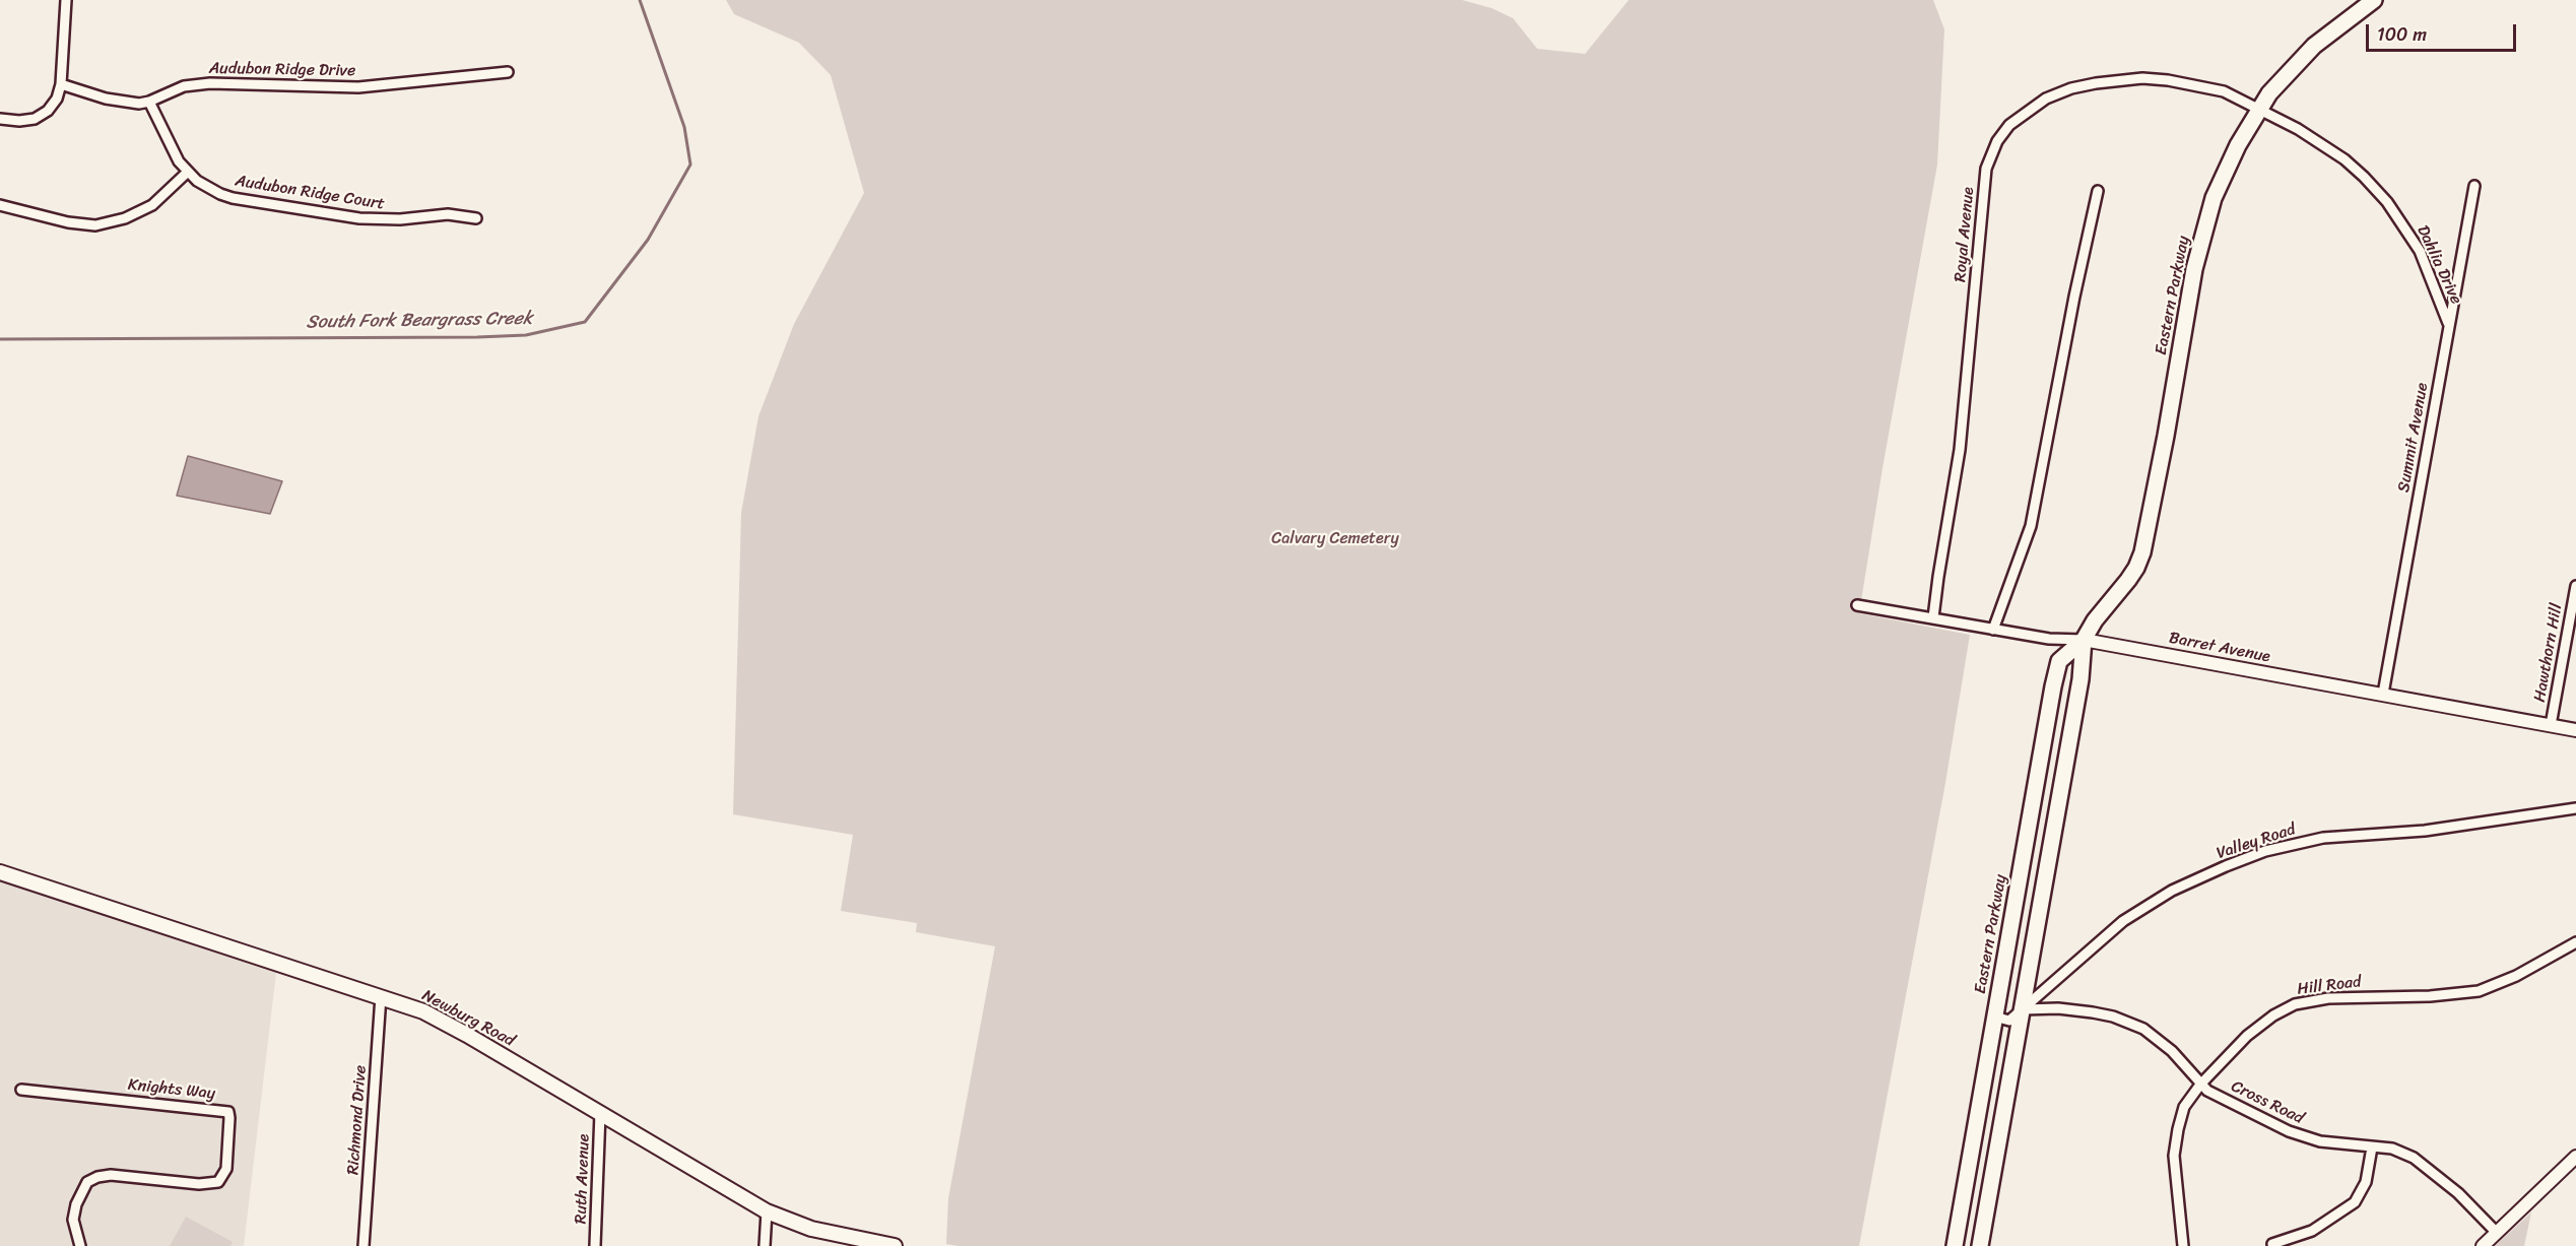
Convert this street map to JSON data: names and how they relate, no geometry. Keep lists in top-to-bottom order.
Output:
{
  "streets": {
    "main road": ["Eastern Parkway", "Newburg Road"],
    "street": [
      "Audubon Ridge Drive",
      "Audubon Ridge Court",
      "Royal Avenue",
      "Dahlia Drive",
      "Summit Avenue",
      "Barret Avenue",
      "Hawthorn Hill",
      "Valley Road",
      "Hill Road",
      "Knights Way",
      "Cross Road",
      "Richmond Drive",
      "Ruth Avenue"
    ]
  },
  "crossings": [
    ["Audubon Ridge Drive", "Audubon Ridge Court"],
    ["Royal Avenue", "Dahlia Drive"],
    ["Royal Avenue", "Eastern Parkway"],
    ["Royal Avenue", "Barret Avenue"],
    ["Dahlia Drive", "Eastern Parkway"],
    ["Dahlia Drive", "Summit Avenue"],
    ["Eastern Parkway", "Barret Avenue"],
    ["Eastern Parkway", "Valley Road"],
    ["Eastern Parkway", "Cross Road"],
    ["Summit Avenue", "Barret Avenue"],
    ["Barret Avenue", "Hawthorn Hill"],
    ["Valley Road", "Cross Road"],
    ["Hill Road", "Cross Road"],
    ["Newburg Road", "Richmond Drive"],
    ["Newburg Road", "Ruth Avenue"]
  ],
  "water": ["South Fork Beargrass Creek"],
  "parks": ["Calvary Cemetery"],
  "scale_bar": "100 m"
}
